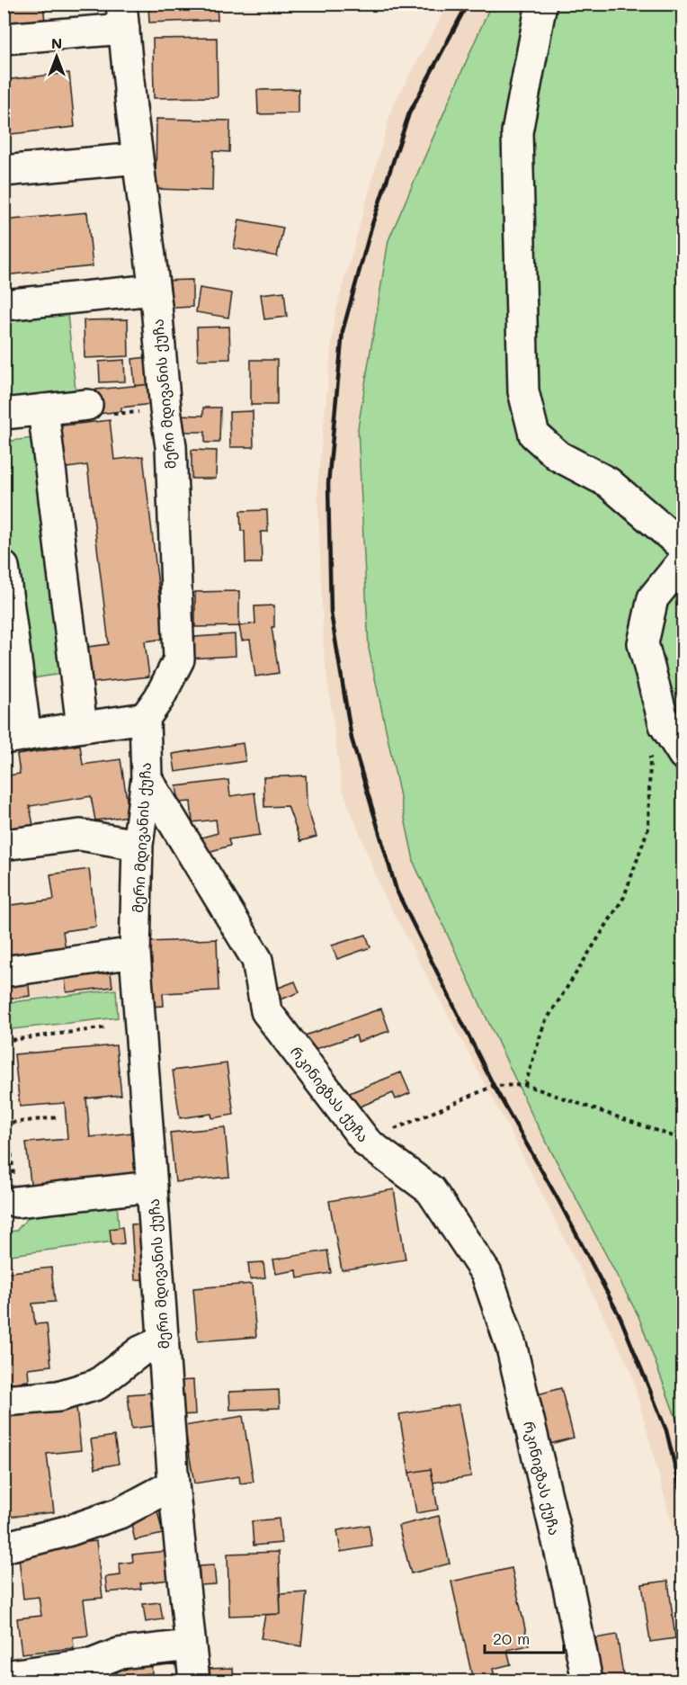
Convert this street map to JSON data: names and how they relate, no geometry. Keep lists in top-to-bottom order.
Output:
{
  "streets": {
    "street": ["მერი მდივანის ქუჩა", "რკინიგზას ქუჩა"]
  },
  "crossings": [
    ["მერი მდივანის ქუჩა", "რკინიგზას ქუჩა"]
  ],
  "scale_bar": "20 m",
  "north": "top"
}
